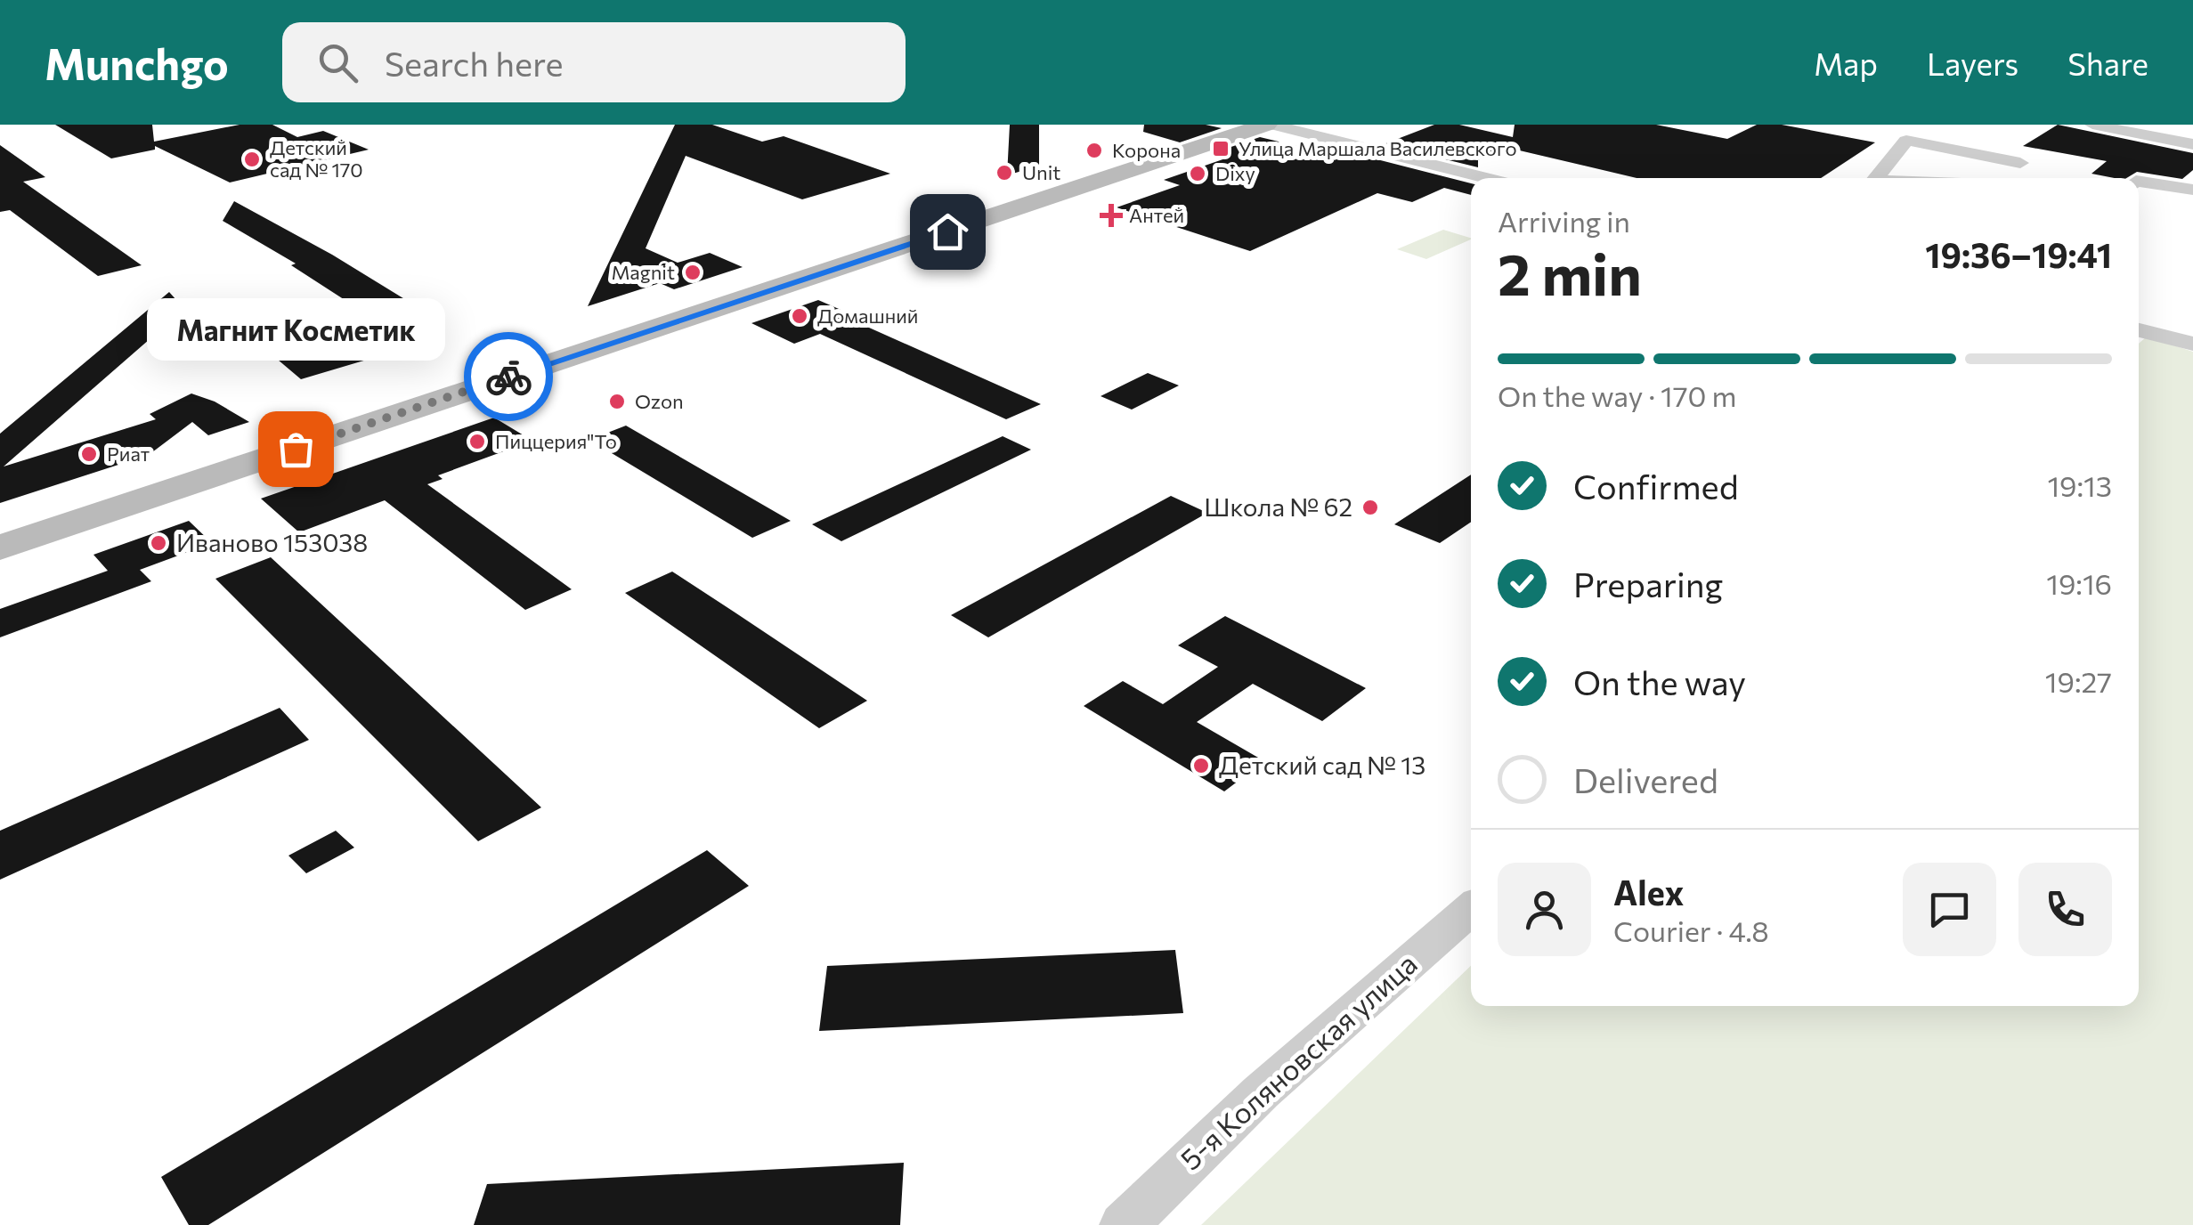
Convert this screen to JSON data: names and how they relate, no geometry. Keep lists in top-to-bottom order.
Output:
{
  "streets": {
    "street": ["5-я Коляновская улица"]
  },
  "places": {
    "transit": ["Улица Маршала Василевского"],
    "other": [
      "Корона",
      "Детский сад № 170",
      "Unit",
      "Dixy",
      "Magnit",
      "Домашний",
      "Ozon",
      "Пиццерия\"То",
      "Магнит Косметик",
      "Риат",
      "Школа № 62",
      "Иваново 153038",
      "Детский сад № 13"
    ],
    "health": ["Антей"]
  },
  "page": {
    "header": "Munchgo",
    "search": "Search here",
    "nav": ["Map", "Layers", "Share"],
    "heading": ["2 min", "Arriving in", "19:36–19:41"],
    "panel": ["Alex", "Courier · 4.8"],
    "bubble": "Магнит Косметик",
    "bar": "On the way · 170 m",
    "list": [
      ["Confirmed", "19:13"],
      ["Preparing", "19:16"],
      ["On the way", "19:27"],
      "Delivered"
    ]
  }
}
